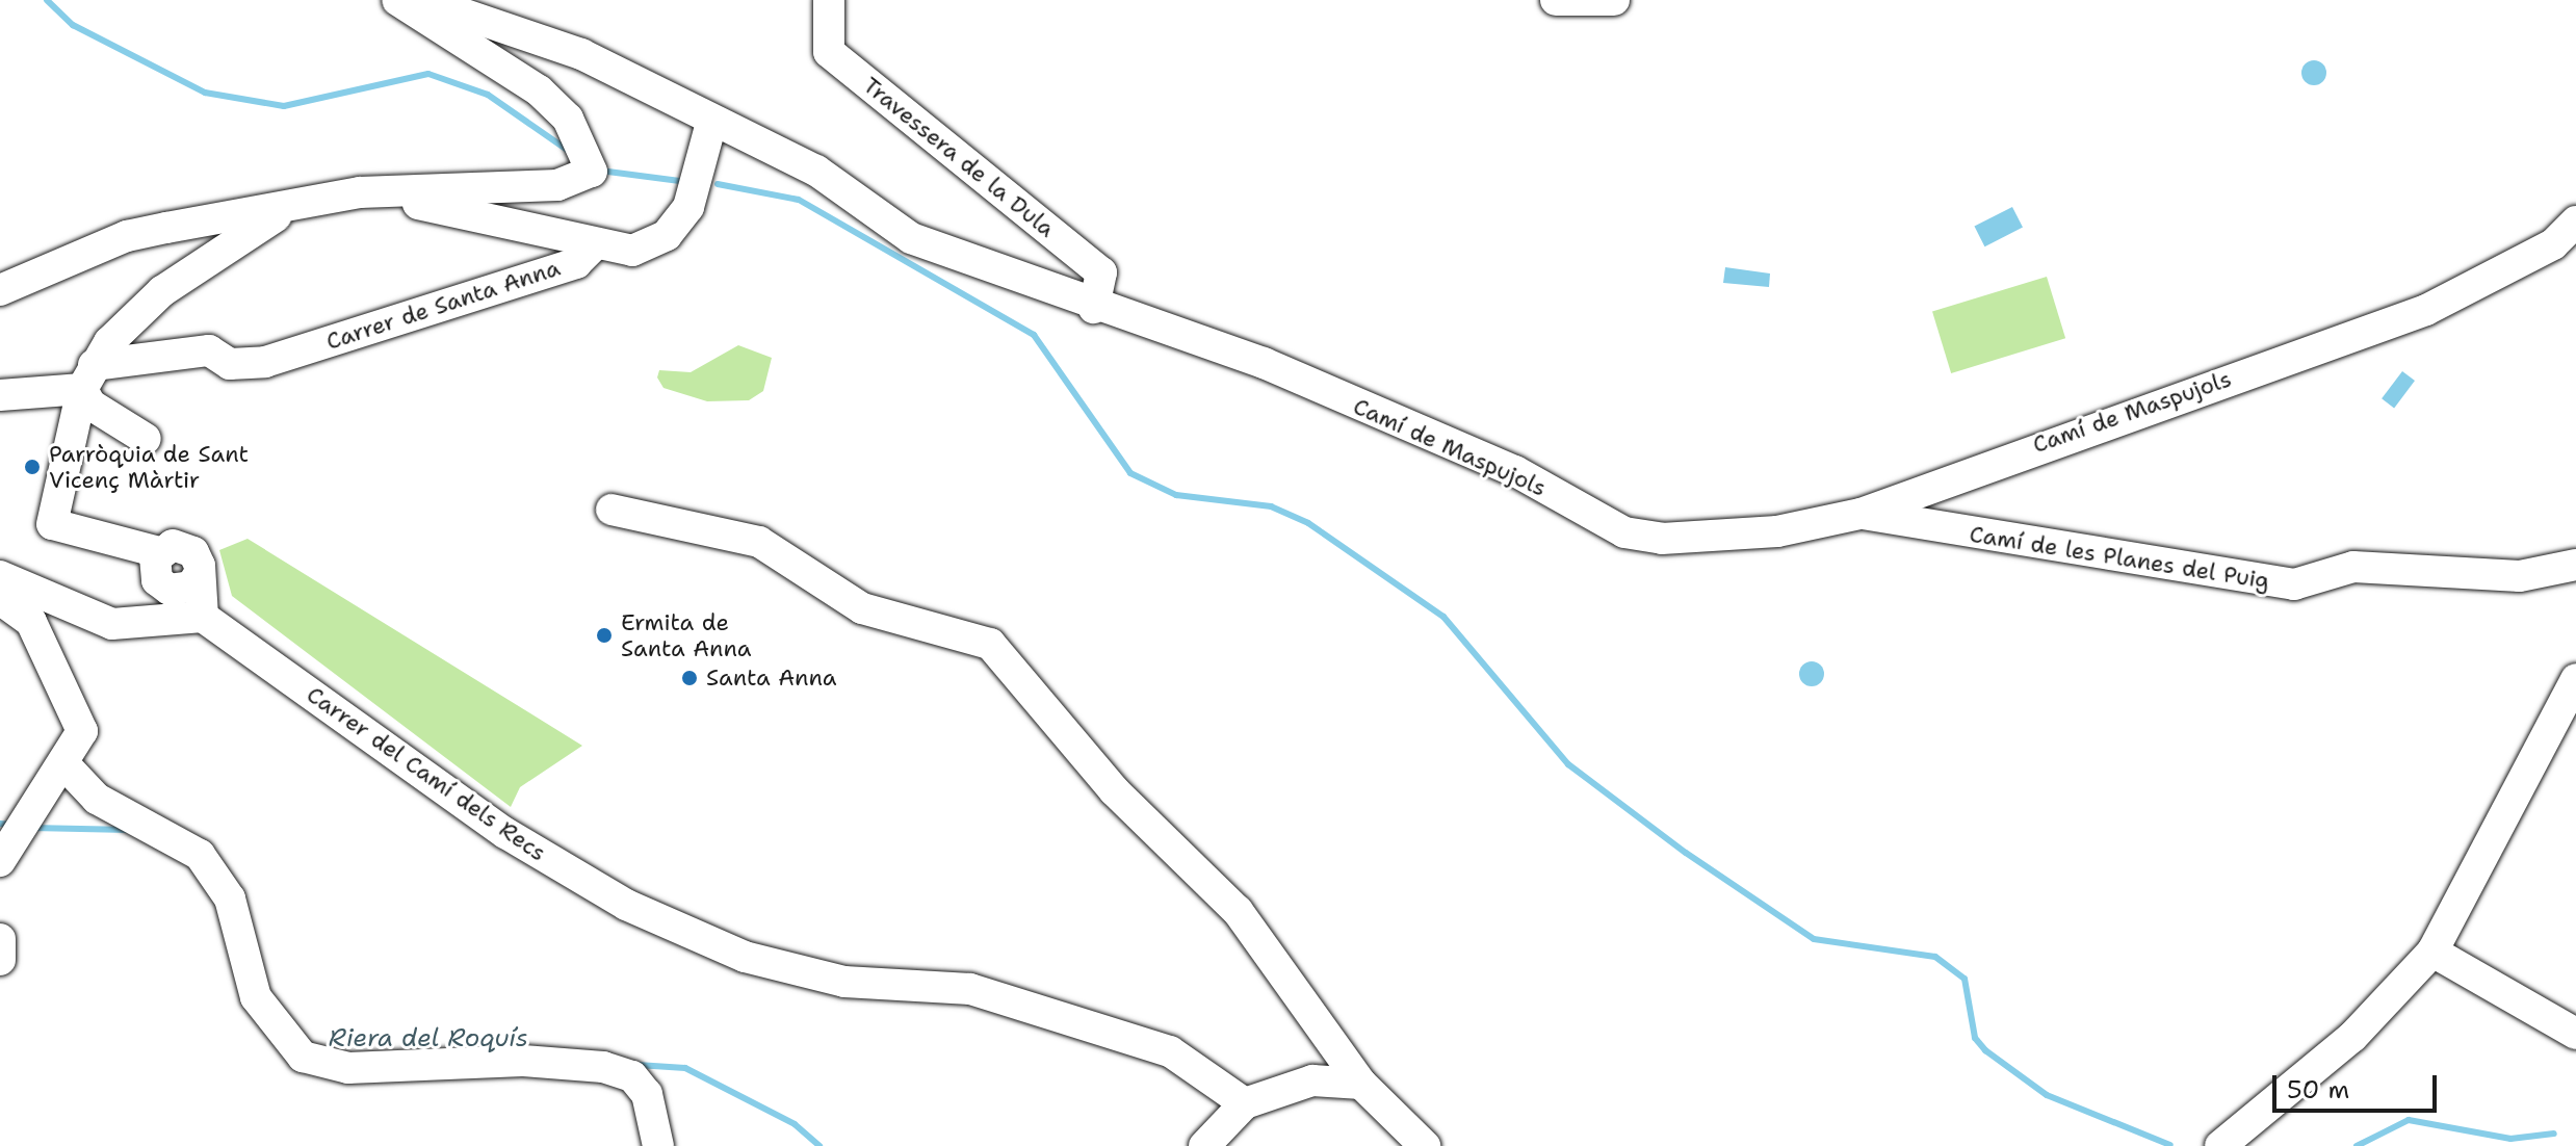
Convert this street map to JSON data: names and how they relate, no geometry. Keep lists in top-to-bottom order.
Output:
{
  "streets": {
    "street": [
      "Travessera de la Dula",
      "Carrer de Santa Anna",
      "Camí de Maspujols",
      "Camí de les Planes del Puig",
      "Carrer del Camí dels Recs"
    ]
  },
  "crossings": [
    ["Travessera de la Dula", "Camí de Maspujols"],
    ["Camí de Maspujols", "Camí de les Planes del Puig"]
  ],
  "water": ["Riera del Roquís"],
  "places": ["Parròquia de Sant Vicenç Màrtir", "Ermita de Santa Anna", "Santa Anna"],
  "scale_bar": "50 m"
}
